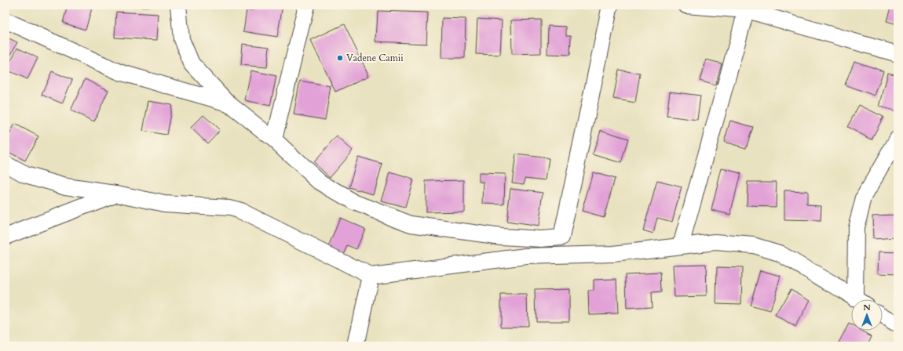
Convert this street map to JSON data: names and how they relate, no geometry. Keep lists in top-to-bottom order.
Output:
{
  "places": ["Vadene Camii"],
  "north": "top"
}
